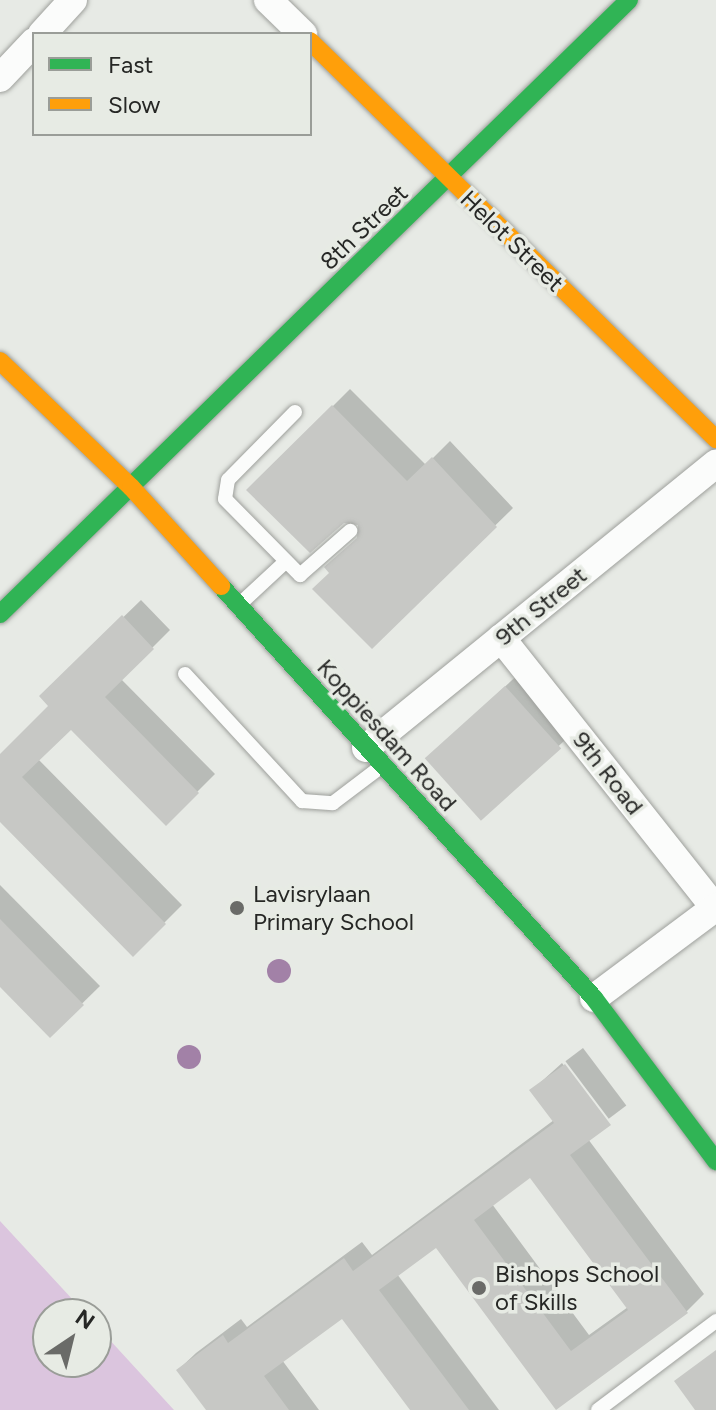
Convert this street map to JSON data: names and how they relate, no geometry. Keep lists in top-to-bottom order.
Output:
{
  "streets": {
    "street": [
      "8th Street",
      "Helot Street",
      "9th Street",
      "Koppiesdam Road",
      "9th Road"
    ]
  },
  "crossings": [
    ["8th Street", "Helot Street"],
    ["8th Street", "Koppiesdam Road"],
    ["9th Street", "Koppiesdam Road"],
    ["9th Street", "9th Road"]
  ],
  "places": ["Lavisrylaan Primary School", "Bishops School of Skills"],
  "legend": ["Fast", "Slow"],
  "north": "top right"
}
